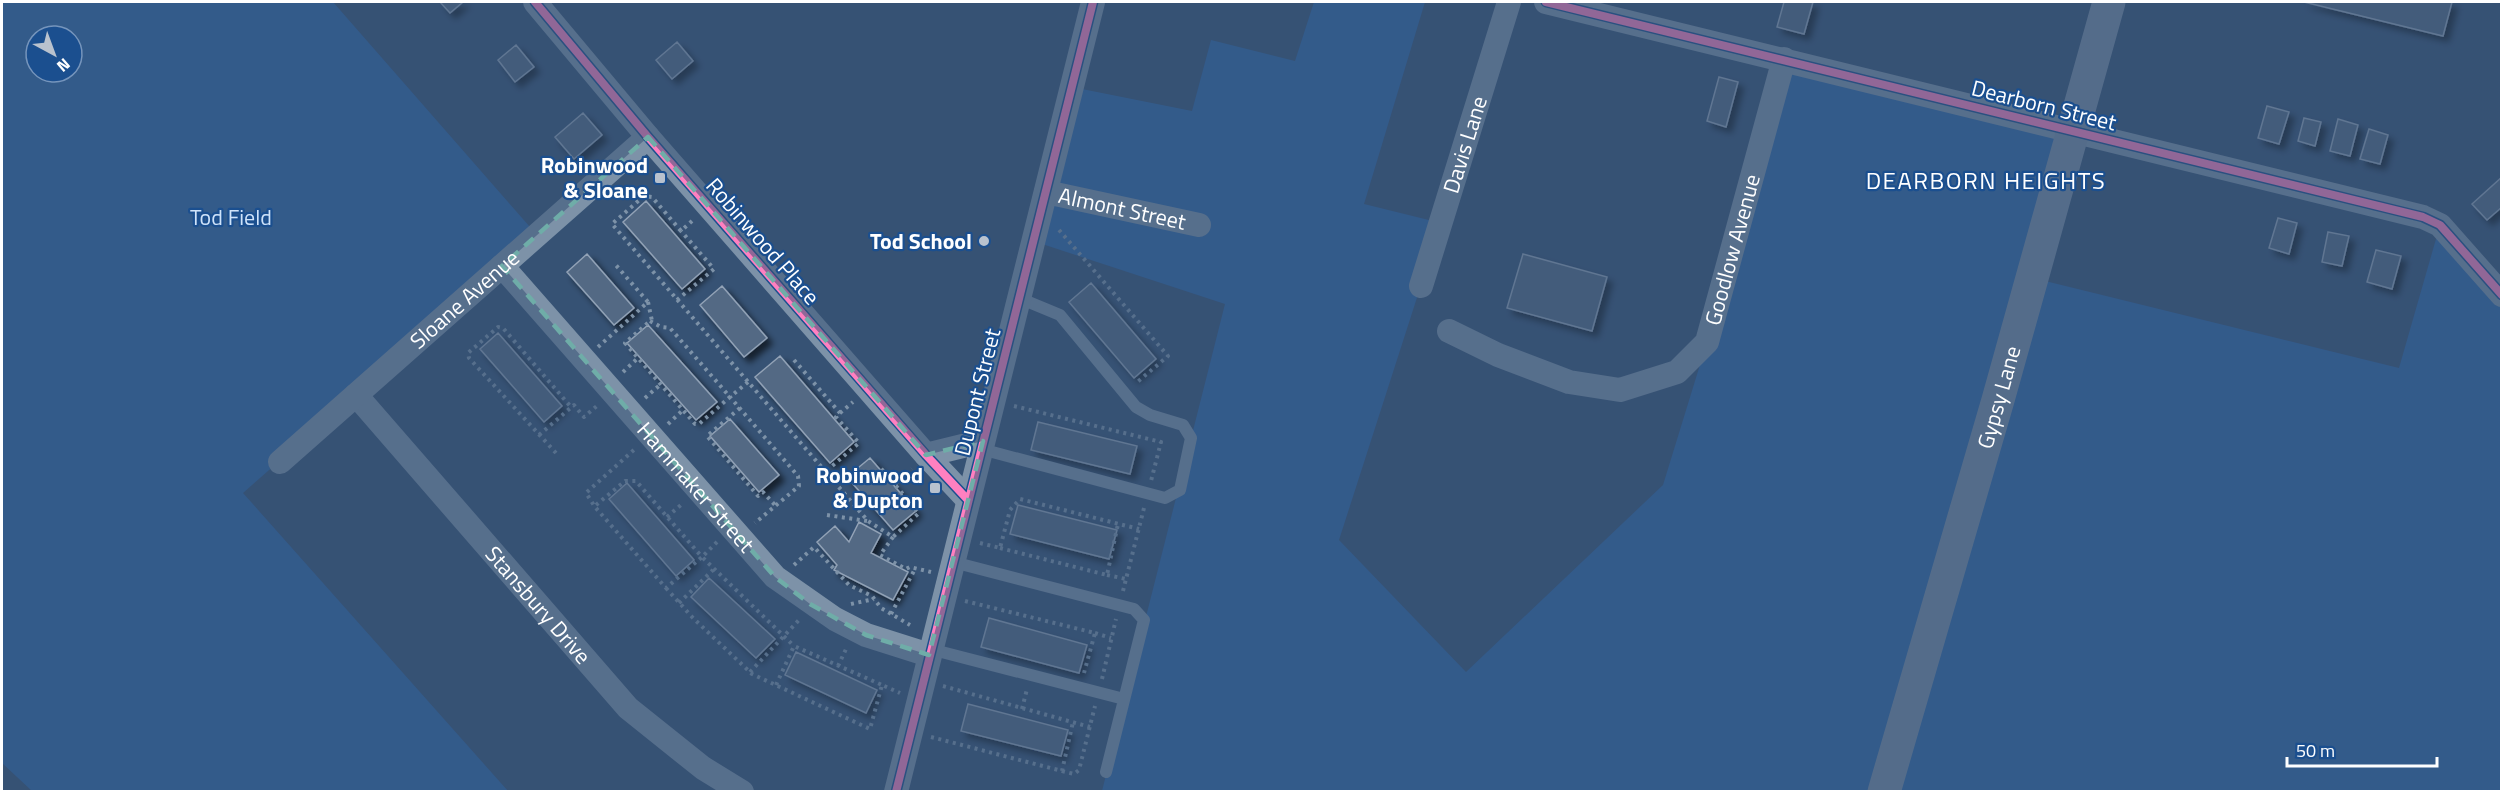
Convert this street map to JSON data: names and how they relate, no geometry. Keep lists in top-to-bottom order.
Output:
{
  "streets": {
    "main road": ["Gypsy Lane"],
    "street": [
      "Dearborn Street",
      "Davis Lane",
      "Almont Street",
      "Robinwood Place",
      "Goodlow Avenue",
      "Sloane Avenue",
      "Dupont Street",
      "Hammaker Street",
      "Stansbury Drive"
    ]
  },
  "crossings": [
    ["Dearborn Street", "Goodlow Avenue"],
    ["Dearborn Street", "Gypsy Lane"],
    ["Almont Street", "Dupont Street"],
    ["Robinwood Place", "Sloane Avenue"],
    ["Robinwood Place", "Dupont Street"],
    ["Sloane Avenue", "Hammaker Street"],
    ["Sloane Avenue", "Stansbury Drive"],
    ["Dupont Street", "Hammaker Street"]
  ],
  "districts": ["DEARBORN HEIGHTS"],
  "parks": ["Tod Field"],
  "places": {
    "transit": ["Robinwood & Sloane", "Robinwood & Dupton"],
    "other": ["Tod School"]
  },
  "scale_bar": "50 m",
  "north": "bottom right"
}
